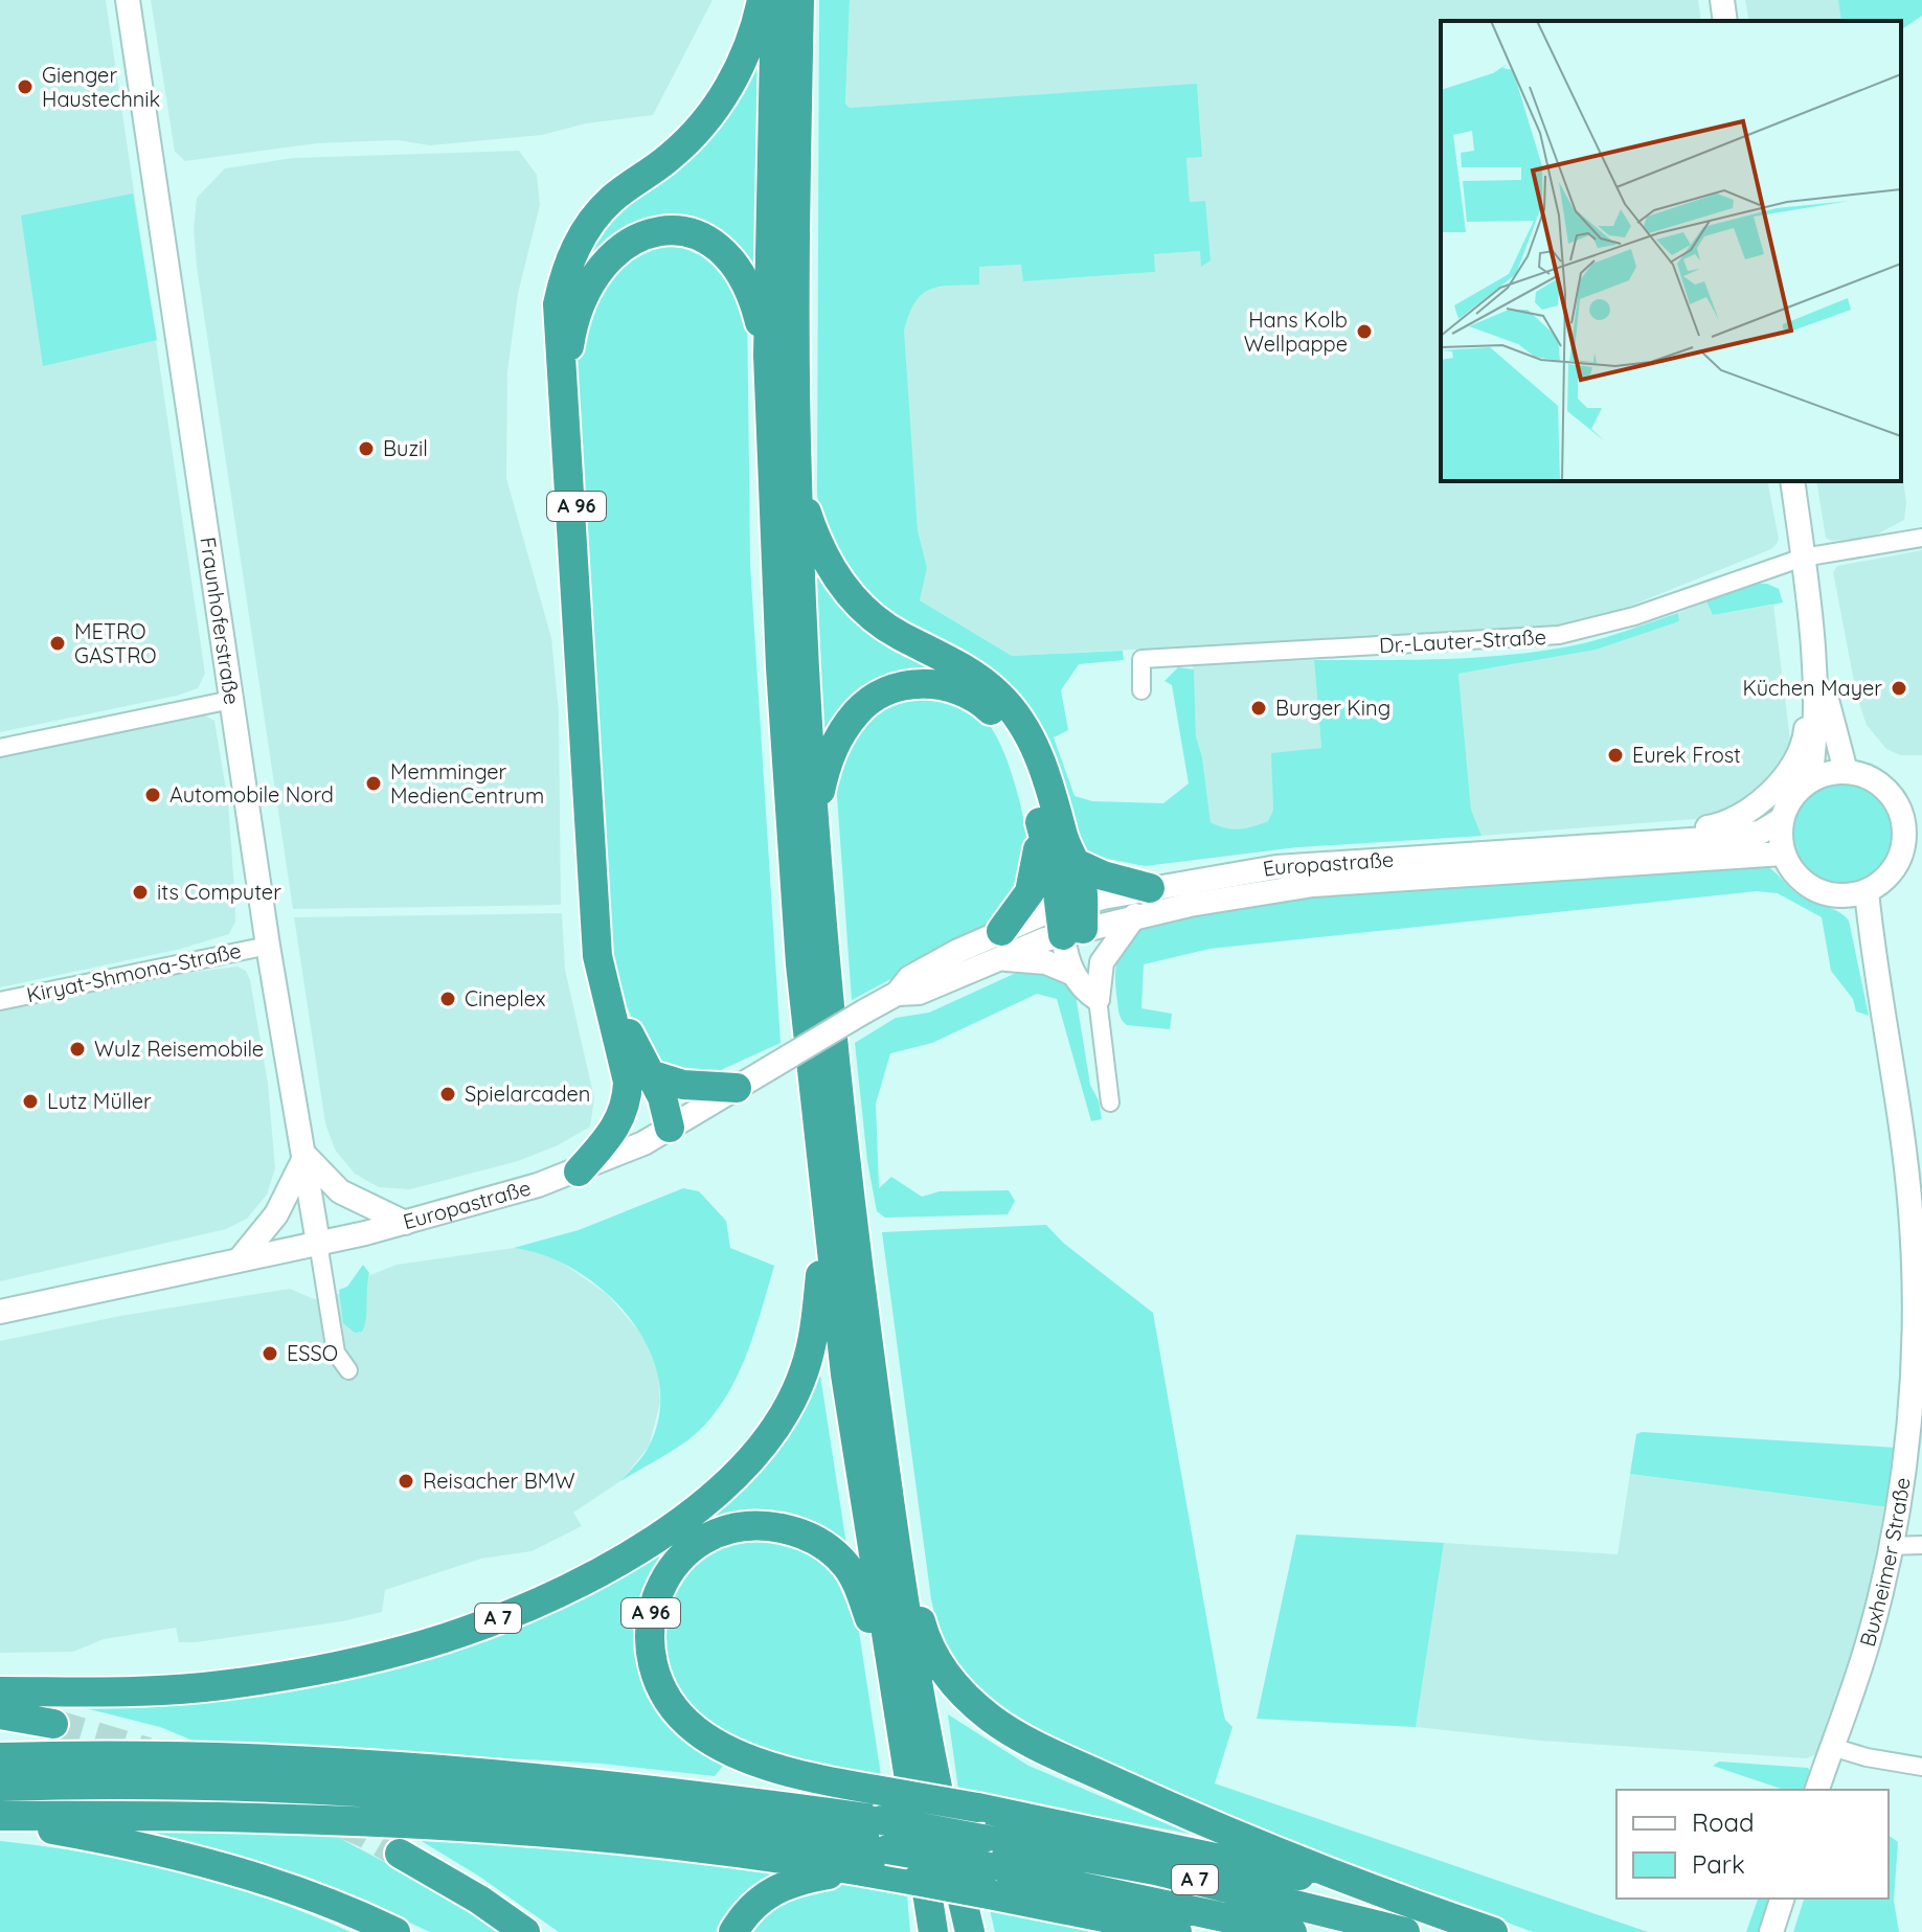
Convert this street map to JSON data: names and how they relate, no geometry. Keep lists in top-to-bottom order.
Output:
{
  "streets": {
    "highway": ["A 96", "A 7"],
    "main road": ["Fraunhoferstraße", "Europastraße", "Buxheimer Straße"],
    "street": ["Dr.-Lauter-Straße", "Kiryat-Shmona-Straße"]
  },
  "crossings": [
    ["A 96", "Europastraße"],
    ["A 96", "A 7"],
    ["Fraunhoferstraße", "Europastraße"],
    ["Fraunhoferstraße", "Kiryat-Shmona-Straße"],
    ["Europastraße", "Buxheimer Straße"]
  ],
  "places": [
    "Gienger Haustechnik",
    "Hans Kolb Wellpappe",
    "Buzil",
    "METRO GASTRO",
    "Küchen Mayer",
    "Burger King",
    "Eurek Frost",
    "Memminger MedienCentrum",
    "Automobile Nord",
    "its Computer",
    "Cineplex",
    "Wulz Reisemobile",
    "Spielarcaden",
    "Lutz Müller",
    "ESSO",
    "Reisacher BMW"
  ],
  "legend": ["Road", "Park"]
}
